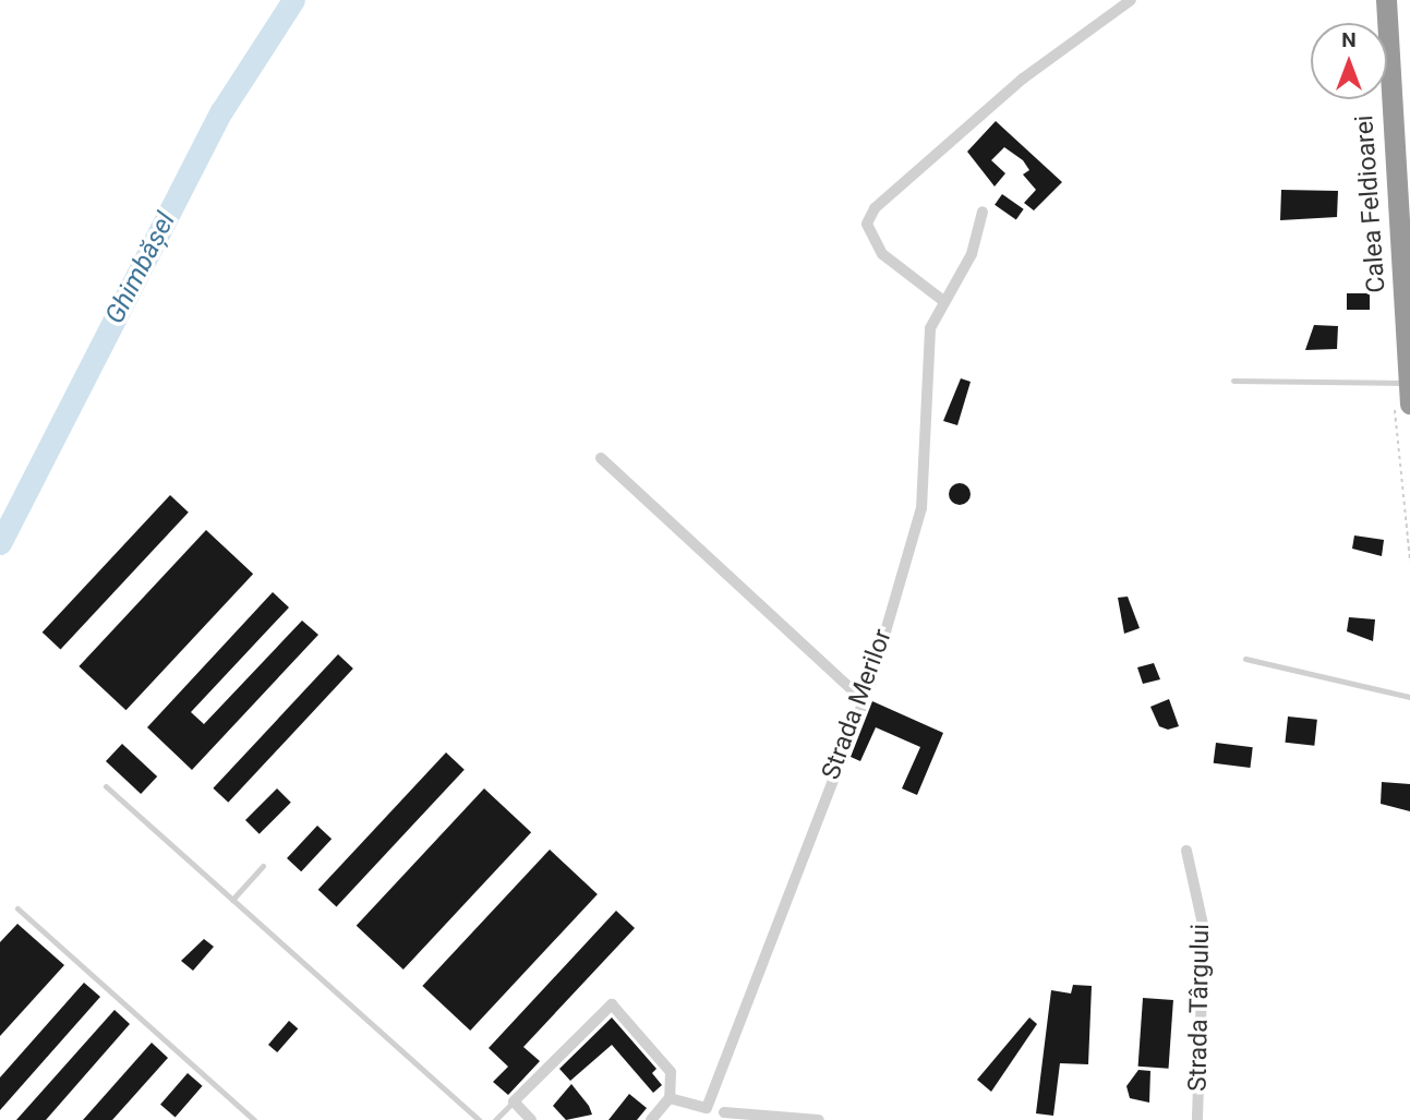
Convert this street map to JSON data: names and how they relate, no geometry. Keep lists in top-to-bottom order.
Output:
{
  "streets": {
    "highway": ["Calea Feldioarei"],
    "street": ["Strada Merilor", "Strada Târgului"]
  },
  "water": ["Ghimbășel"],
  "north": "top"
}
